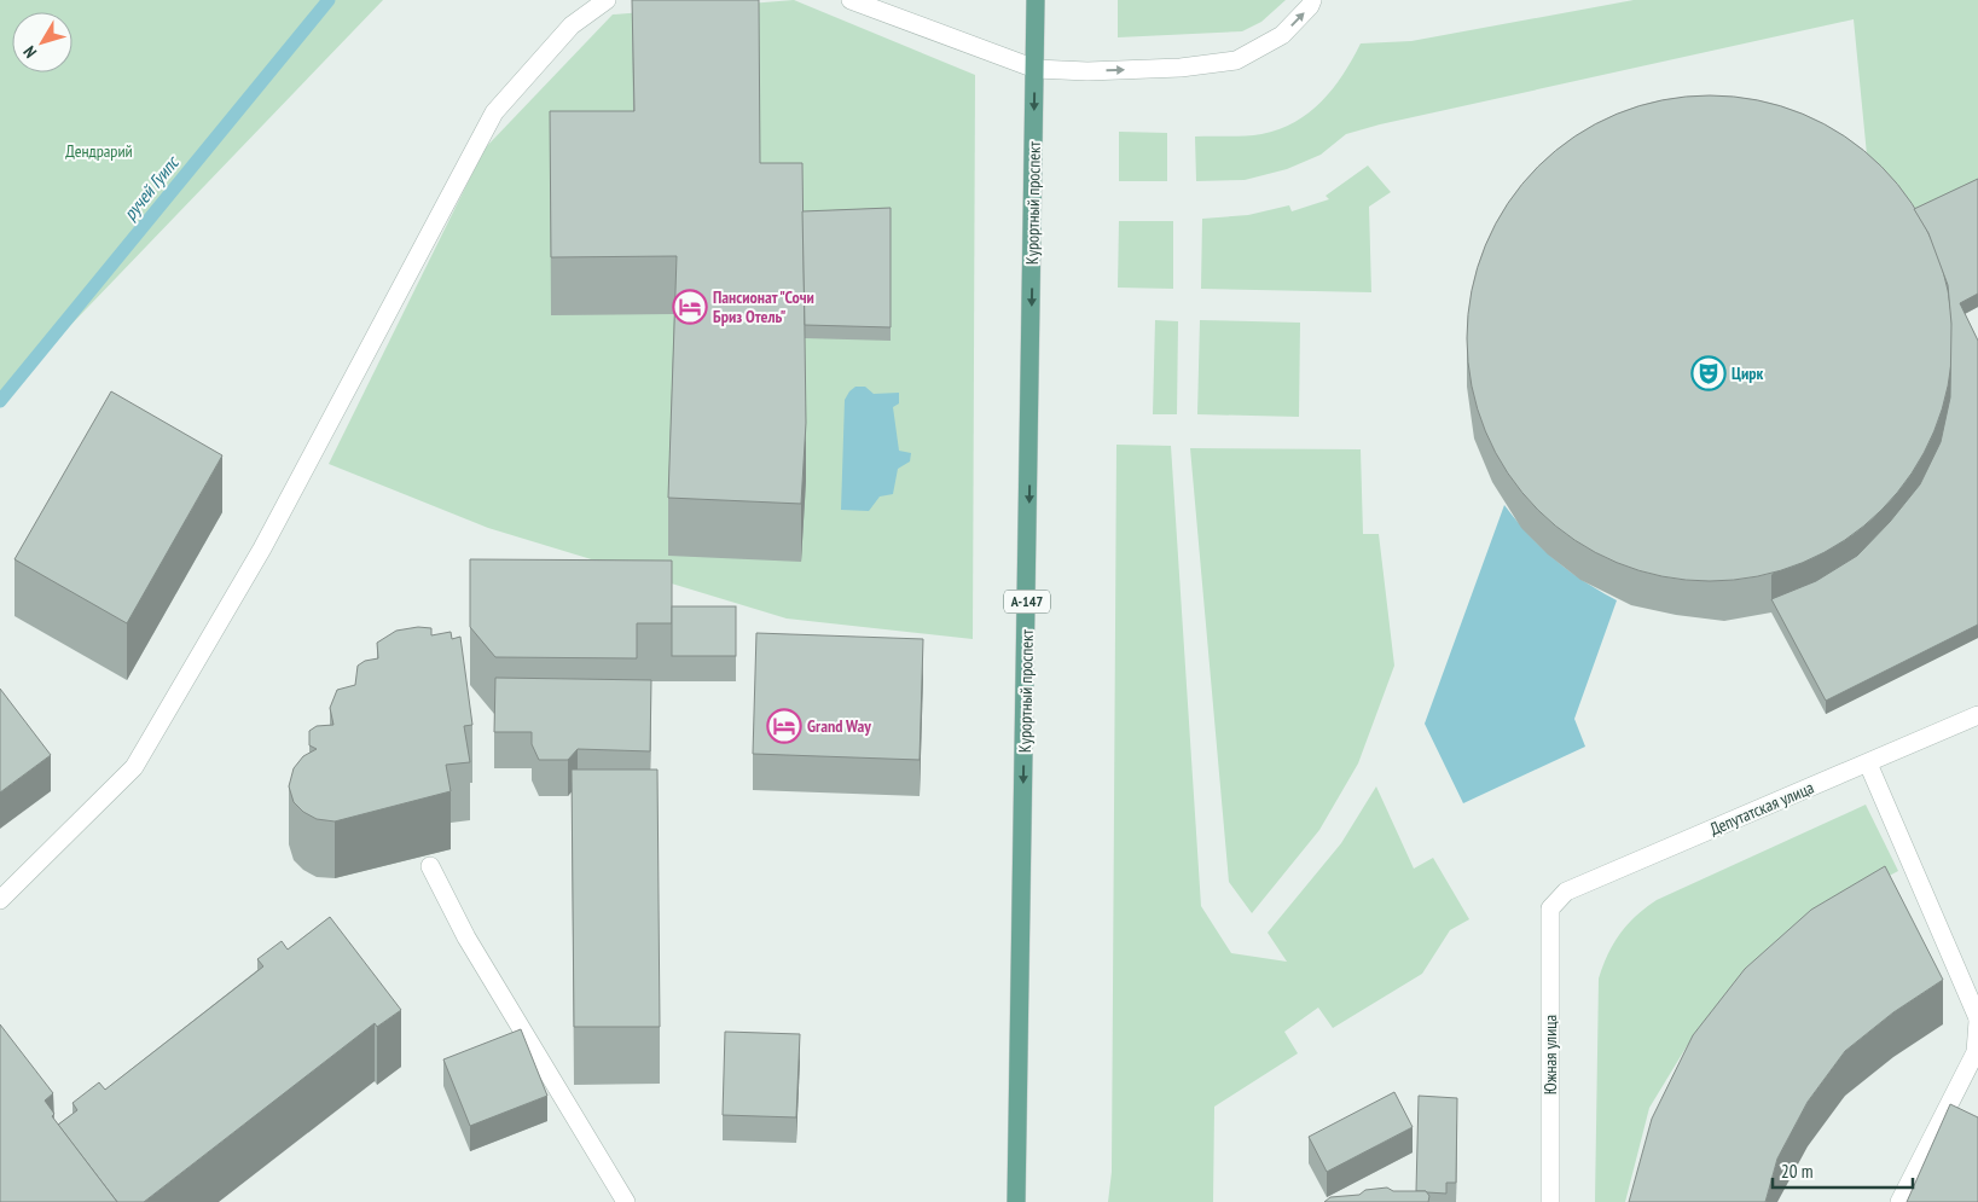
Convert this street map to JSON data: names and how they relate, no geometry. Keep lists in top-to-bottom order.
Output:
{
  "streets": {
    "main road": ["Курортный проспект", "А-147"],
    "street": ["Депутатская улица", "Южная улица"]
  },
  "crossings": [
    ["Депутатская улица", "Южная улица"]
  ],
  "one_way": ["Курортный проспект"],
  "water": ["ручей Гуипс"],
  "parks": ["Дендрарий"],
  "places": {
    "hotel": ["Пансионат \"Сочи Бриз Отель\"", "Grand Way"],
    "theatre": ["Цирк"]
  },
  "scale_bar": "20 m",
  "north": "bottom left"
}
